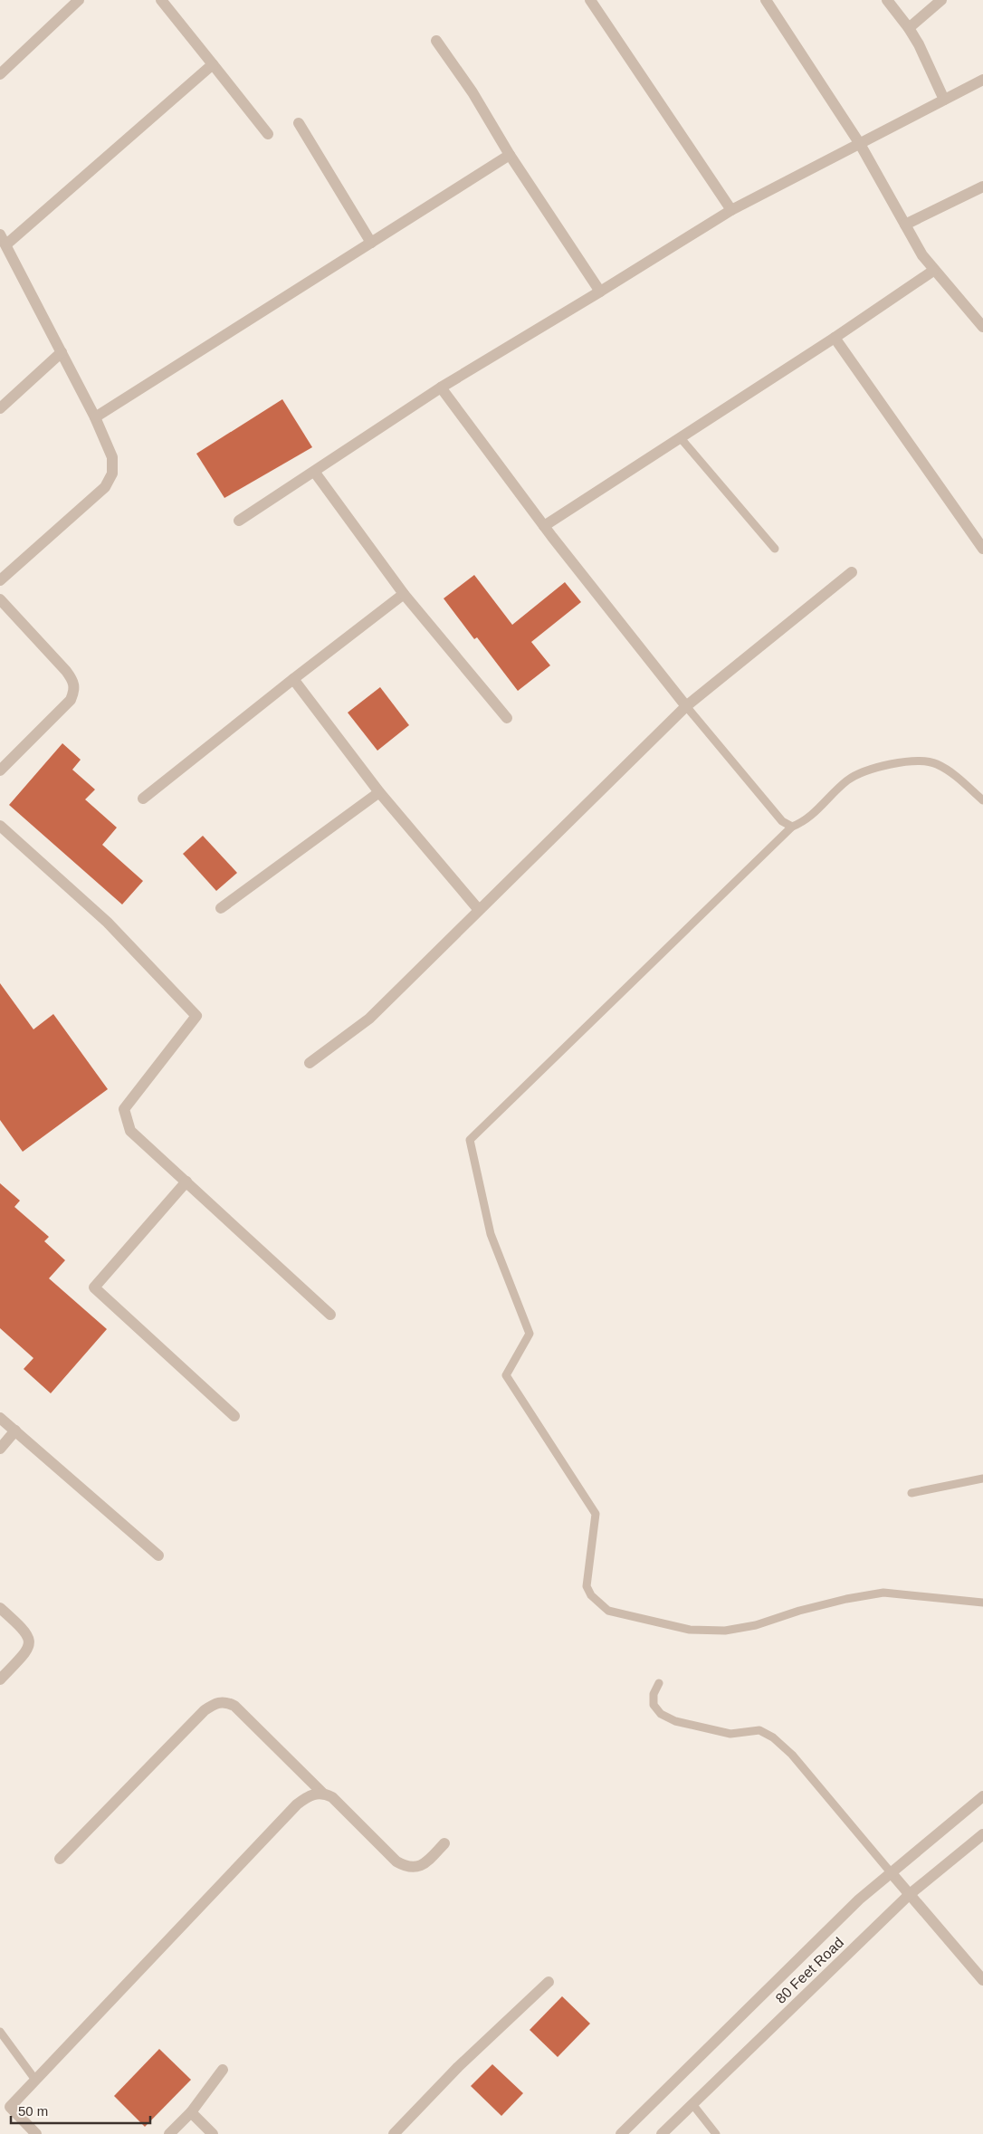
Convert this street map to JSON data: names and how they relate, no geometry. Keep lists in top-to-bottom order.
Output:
{
  "streets": {
    "street": ["80 Feet Road"]
  },
  "scale_bar": "50 m"
}
